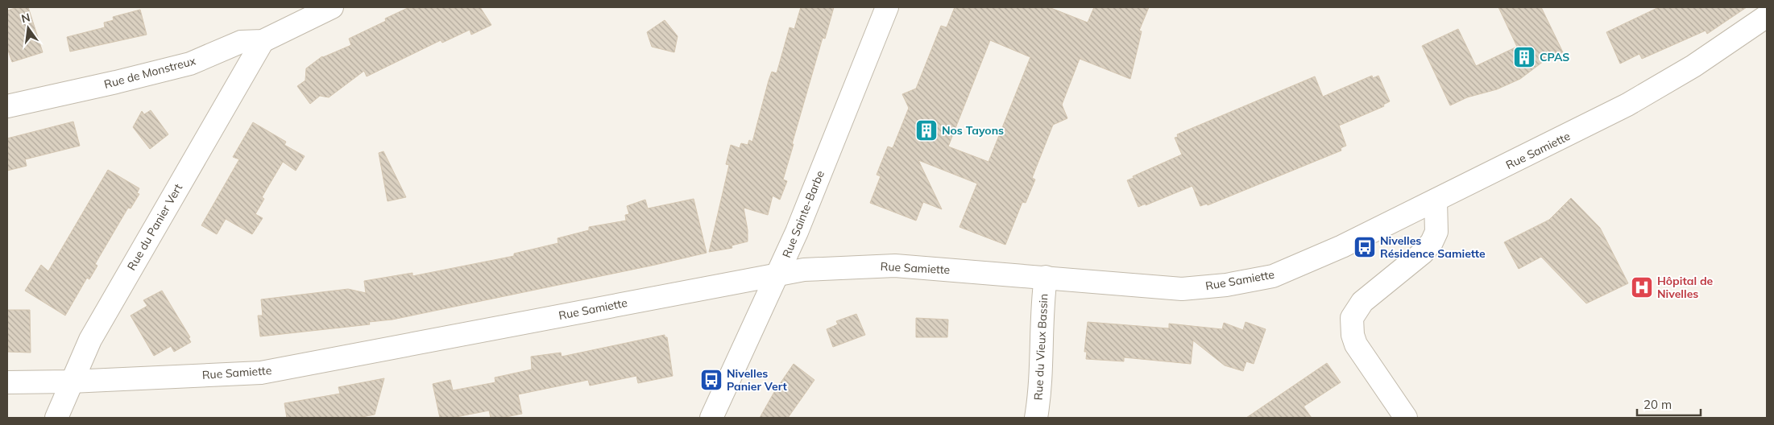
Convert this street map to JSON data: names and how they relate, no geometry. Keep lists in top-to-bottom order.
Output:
{
  "streets": {
    "street": [
      "Rue de Monstreux",
      "Rue Samiette",
      "Rue Sainte-Barbe",
      "Rue du Panier Vert",
      "Rue du Vieux Bassin"
    ]
  },
  "crossings": [
    ["Rue de Monstreux", "Rue du Panier Vert"],
    ["Rue Samiette", "Rue Sainte-Barbe"],
    ["Rue Samiette", "Rue du Panier Vert"],
    ["Rue Samiette", "Rue du Vieux Bassin"]
  ],
  "places": {
    "building": ["CPAS", "Nos Tayons"],
    "bus stop": ["Nivelles Résidence Samiette", "Nivelles Panier Vert"],
    "hospital": ["Hôpital de Nivelles"]
  },
  "scale_bar": "20 m",
  "north": "top"
}
